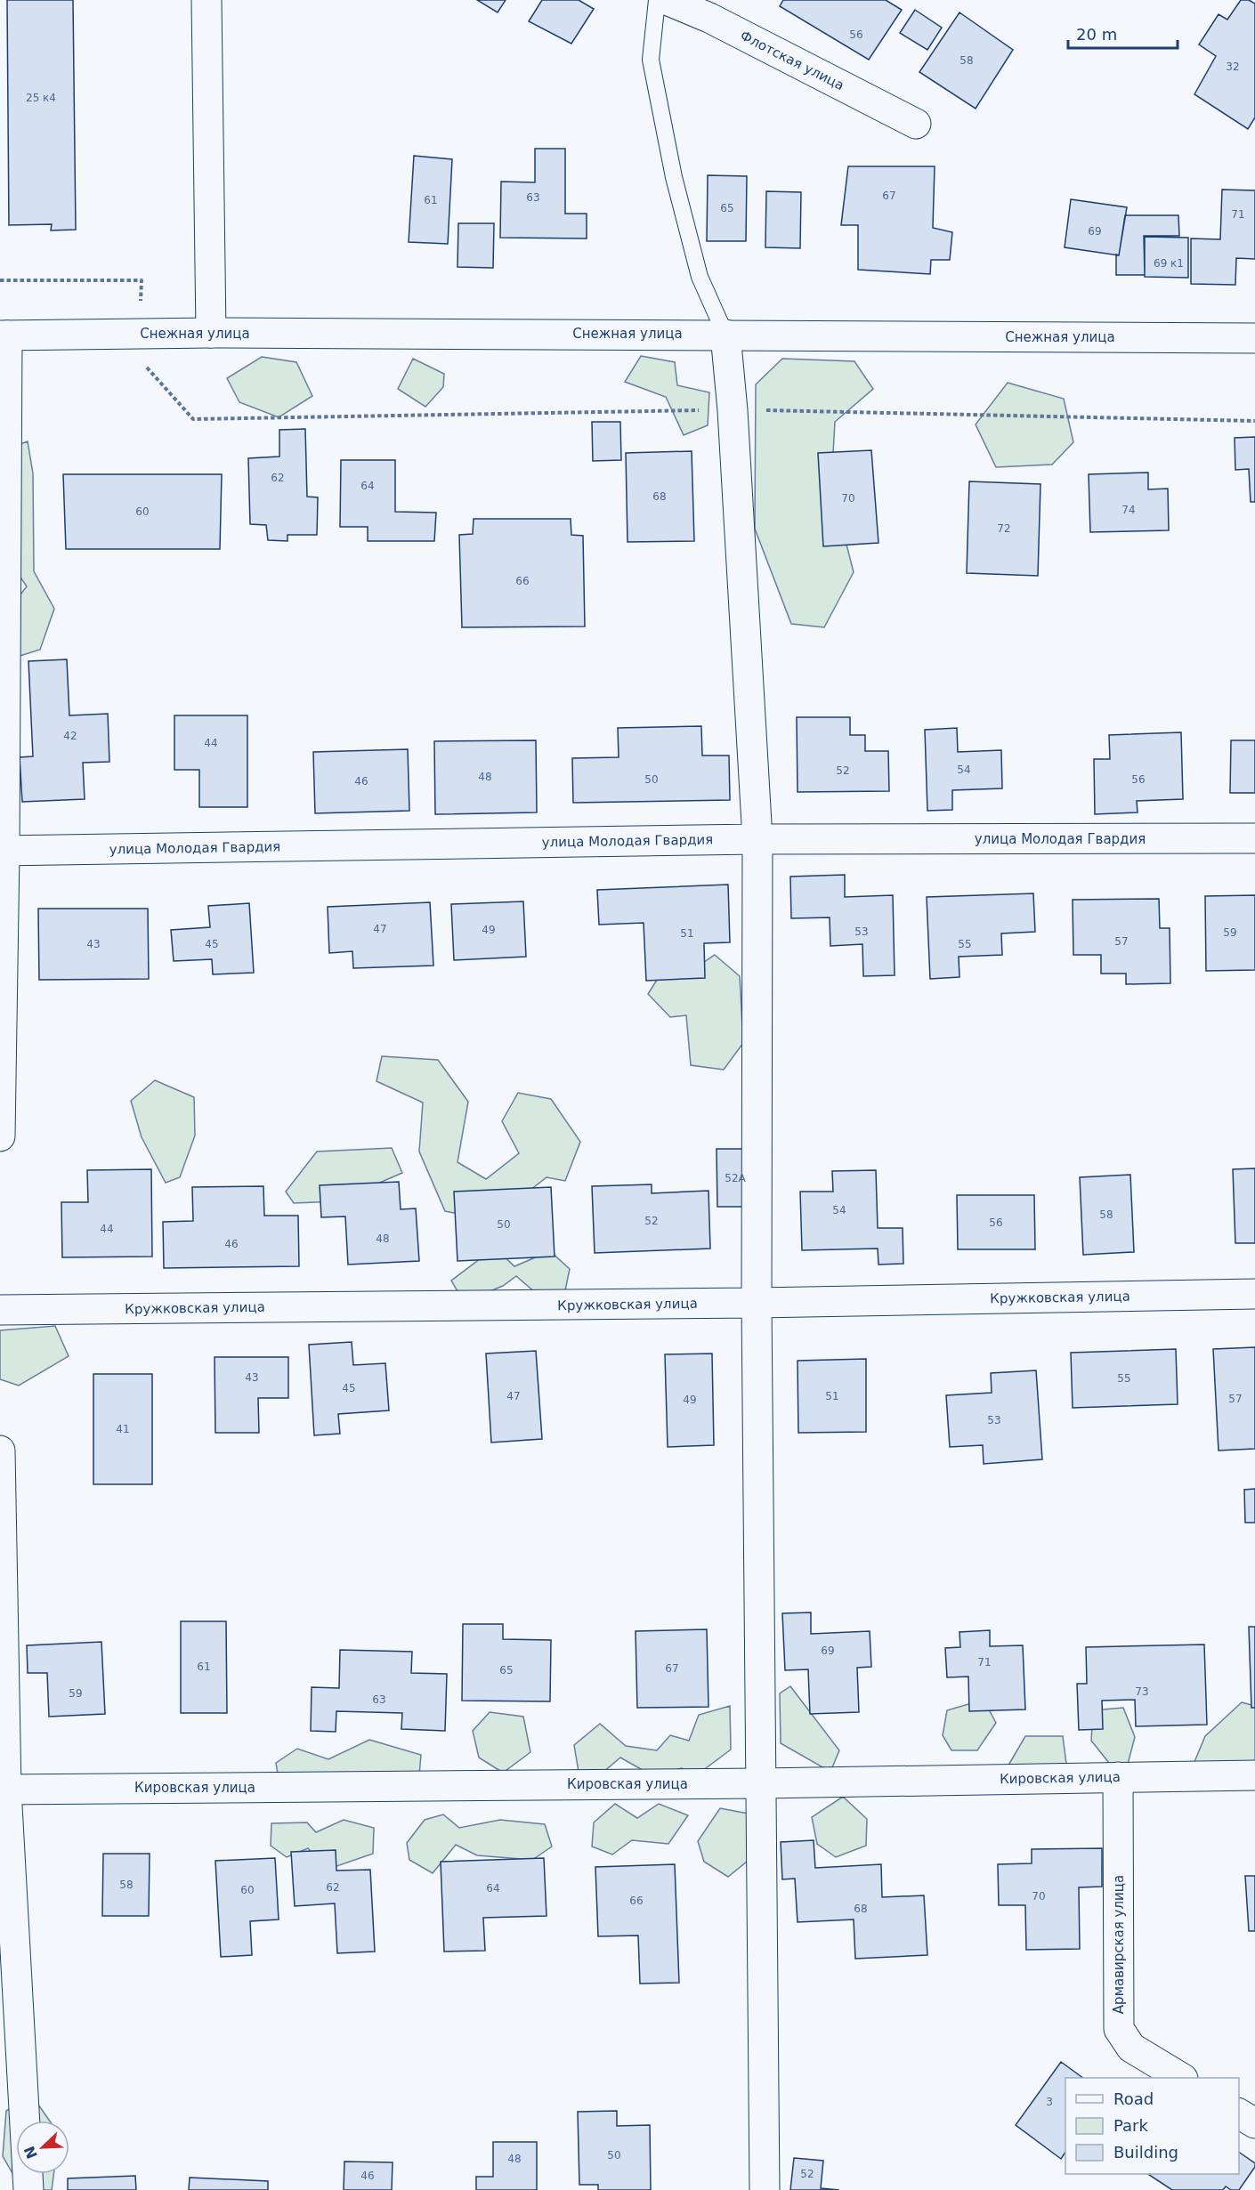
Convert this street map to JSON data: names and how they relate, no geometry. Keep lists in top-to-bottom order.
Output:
{
  "streets": {
    "street": [
      "Флотская улица",
      "Снежная улица",
      "улица Молодая Гвардия",
      "Кружковская улица",
      "Кировская улица",
      "Армавирская улица"
    ]
  },
  "crossings": [
    ["Кировская улица", "Армавирская улица"]
  ],
  "house_numbers": [
    "56",
    "58",
    "32",
    "25 к4",
    "67",
    "63",
    "61",
    "65",
    "71",
    "69",
    "69 к1",
    "62",
    "64",
    "68",
    "70",
    "74",
    "60",
    "72",
    "66",
    "42",
    "44",
    "54",
    "52",
    "48",
    "50",
    "56",
    "46",
    "47",
    "49",
    "53",
    "59",
    "51",
    "57",
    "43",
    "45",
    "55",
    "52А",
    "54",
    "58",
    "52",
    "56",
    "50",
    "44",
    "48",
    "46",
    "43",
    "55",
    "45",
    "47",
    "51",
    "57",
    "49",
    "53",
    "41",
    "69",
    "71",
    "61",
    "67",
    "65",
    "73",
    "59",
    "63",
    "58",
    "62",
    "64",
    "60",
    "70",
    "66",
    "68",
    "3",
    "50",
    "48",
    "52",
    "46"
  ],
  "legend": ["Road", "Park", "Building"],
  "scale_bar": "20 m",
  "north": "bottom left"
}
